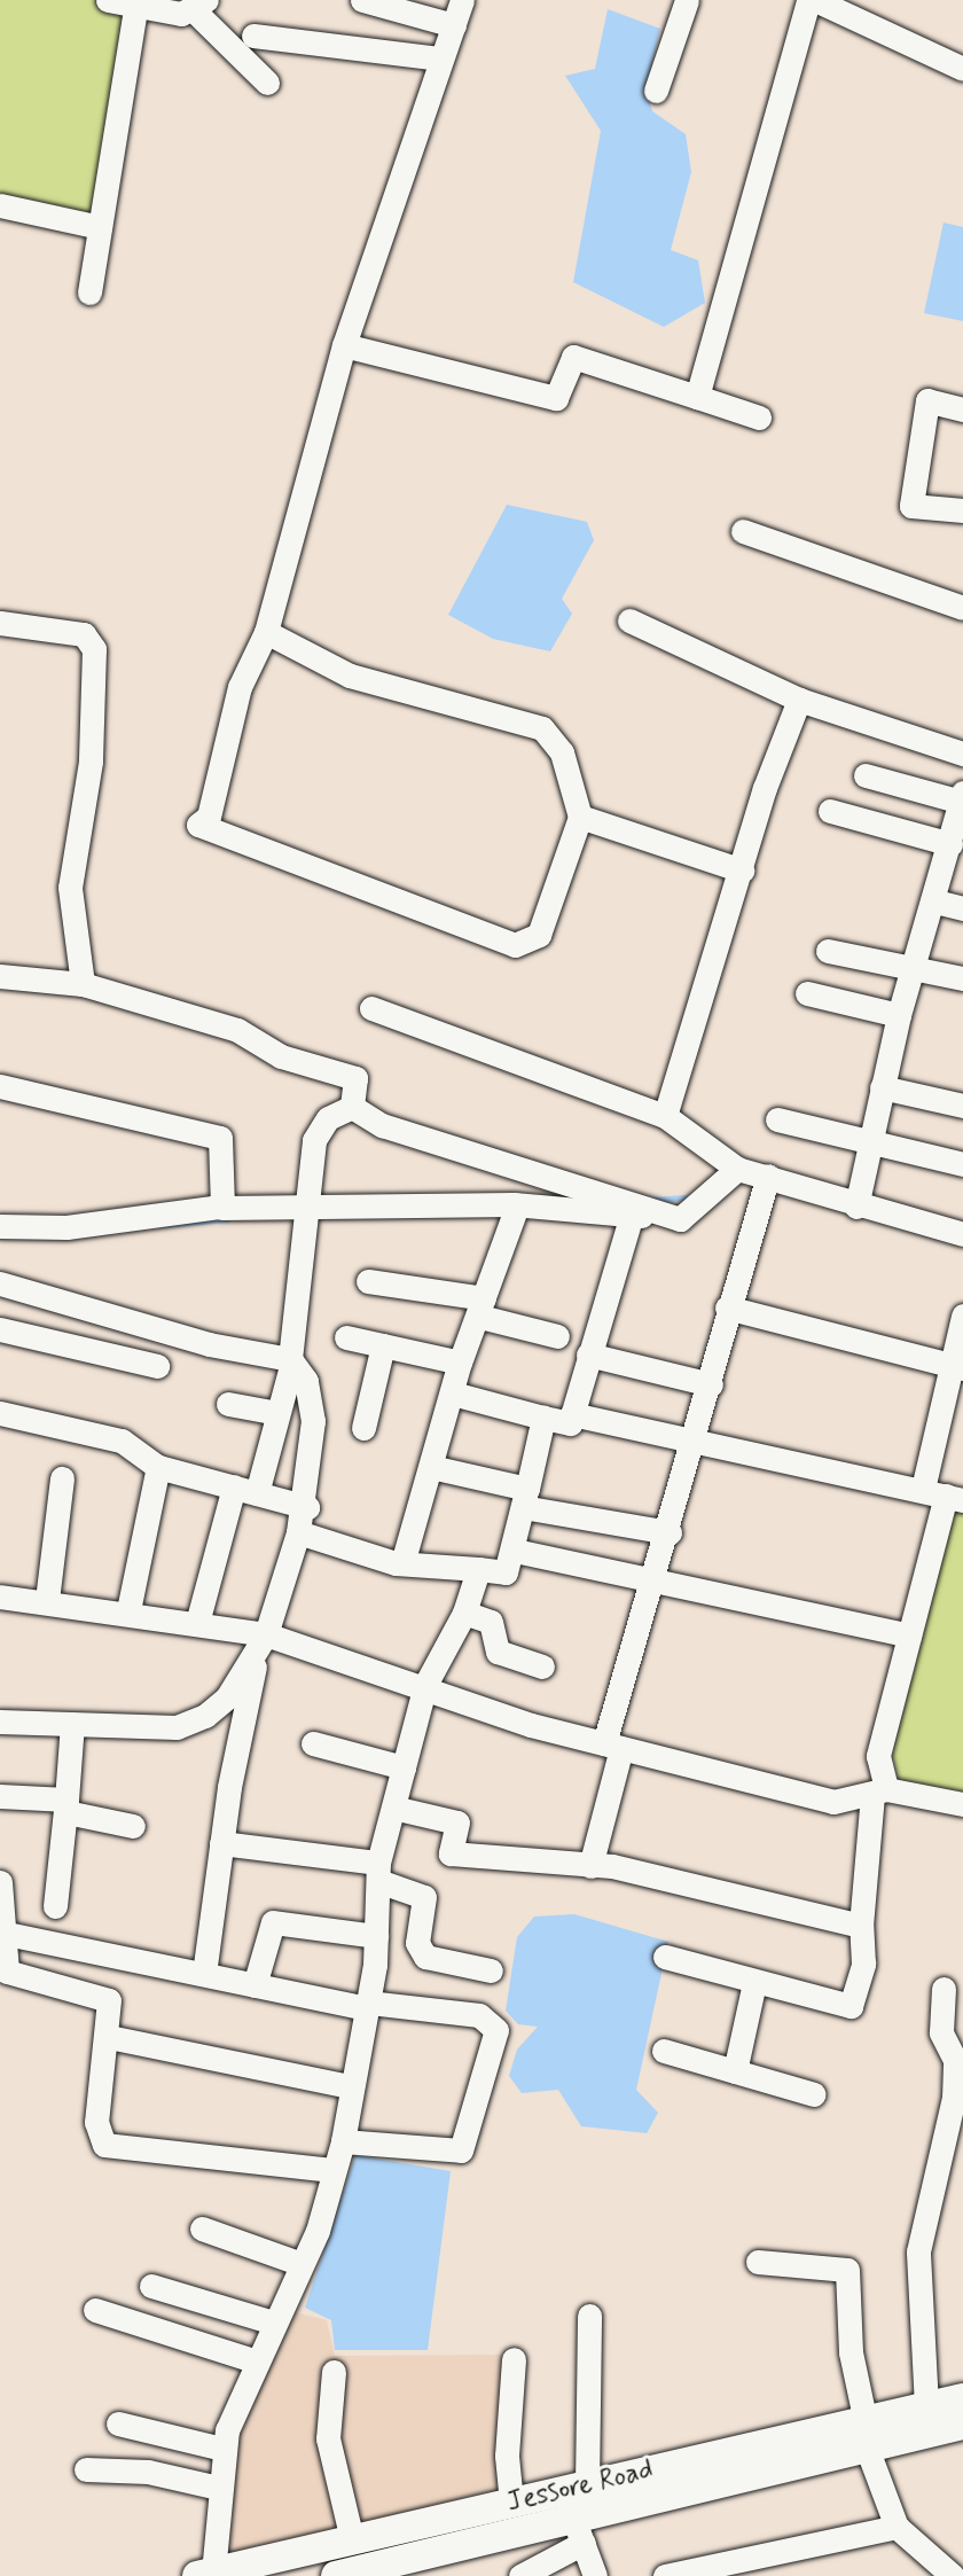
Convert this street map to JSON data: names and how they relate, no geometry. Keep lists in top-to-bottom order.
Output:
{
  "streets": {
    "main road": ["Jessore Road"]
  }
}
